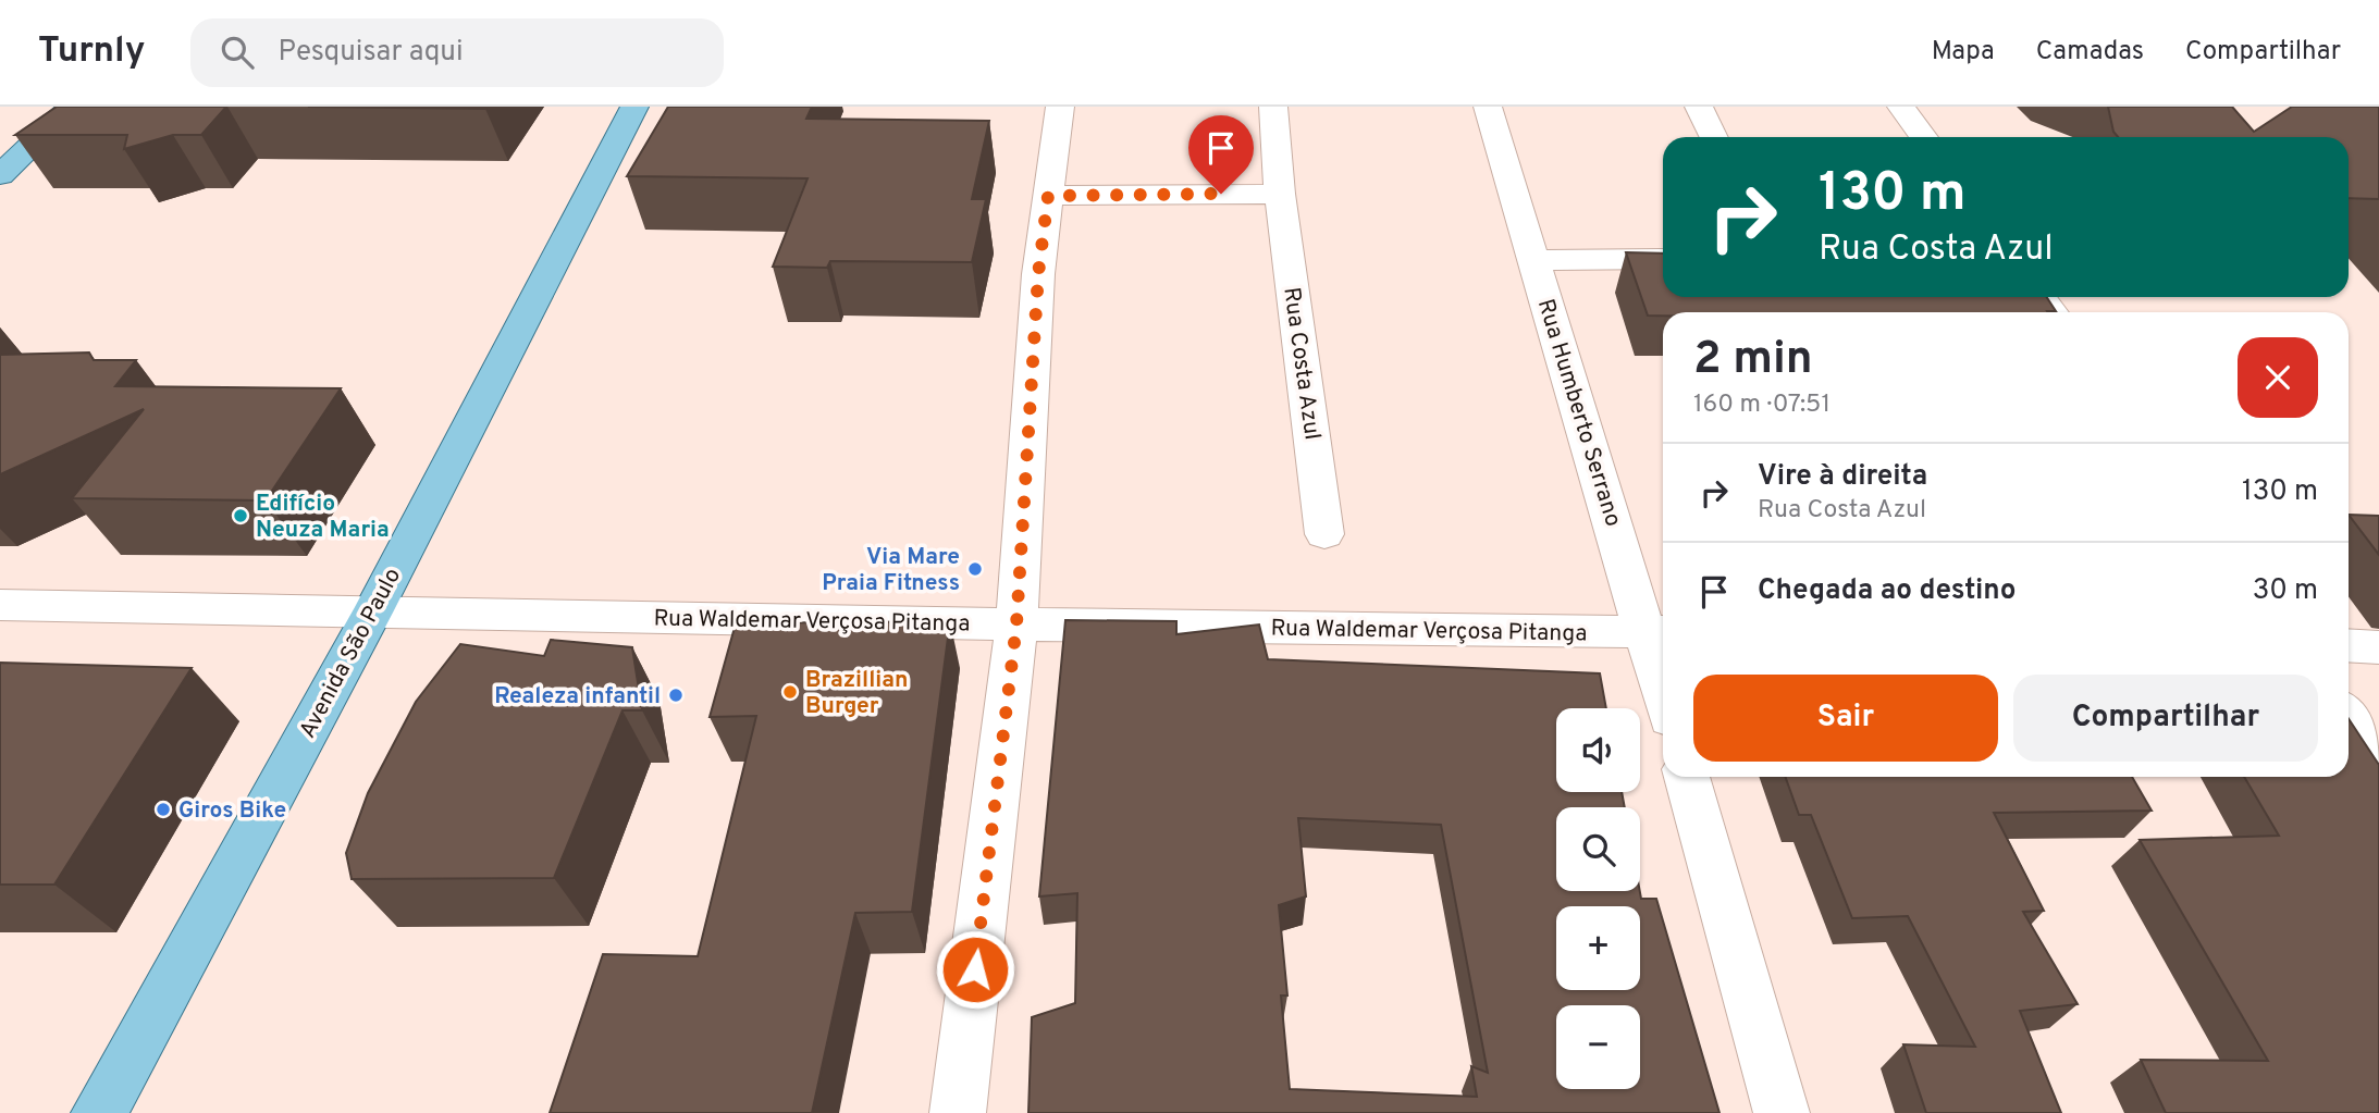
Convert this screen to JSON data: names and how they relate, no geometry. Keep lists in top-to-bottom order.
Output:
{
  "streets": {
    "main road": ["Avenida São Paulo"],
    "street": ["Rua Costa Azul", "Rua Humberto Serrano", "Rua Waldemar Verçosa Pitanga"]
  },
  "crossings": [
    ["Rua Humberto Serrano", "Rua Waldemar Verçosa Pitanga"],
    ["Rua Waldemar Verçosa Pitanga", "Avenida São Paulo"]
  ],
  "places": [
    "Edifício Neuza Maria",
    "Via Mare Praia Fitness",
    "Brazillian Burger",
    "Realeza infantil",
    "Giros Bike"
  ],
  "page": {
    "header": "Turnly",
    "search": "Pesquisar aqui",
    "nav": ["Mapa", "Camadas", "Compartilhar"],
    "turn": ["130 m", "Rua Costa Azul"],
    "heading": ["2 min", "160 m · 07:51"],
    "list": [
      {
        "name": "Vire à direita",
        "note": "Rua Costa Azul",
        "value": "130 m"
      },
      {
        "name": "Chegada ao destino",
        "value": "30 m"
      }
    ],
    "buttons": ["Sair", "Compartilhar"],
    "map_buttons": ["+", "−"]
  }
}
